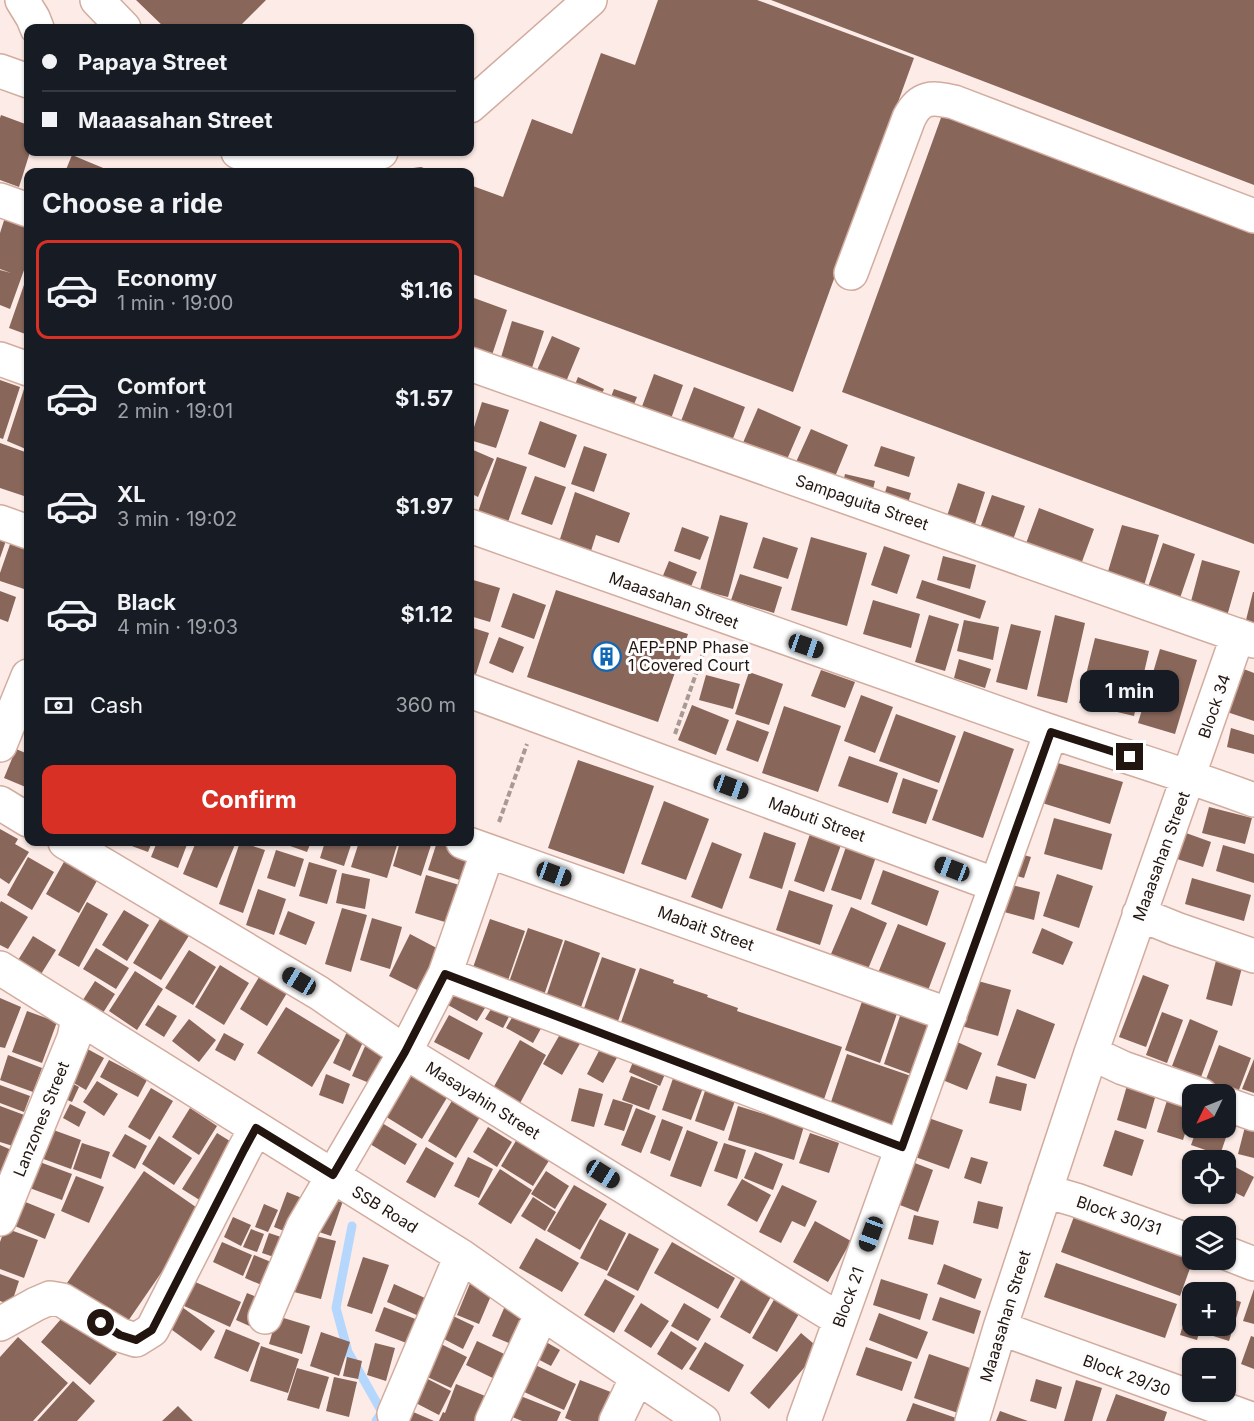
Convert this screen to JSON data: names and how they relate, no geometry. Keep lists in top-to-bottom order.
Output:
{
  "streets": {
    "street": [
      "Sampaguita Street",
      "Maaasahan Street",
      "Block 34",
      "Mabuti Street",
      "Mabait Street",
      "Masayahin Street",
      "Lanzones Street",
      "SSB Road",
      "Block 30/31",
      "Block 21",
      "Block 29/30"
    ]
  },
  "crossings": [
    ["Sampaguita Street", "Block 34"],
    ["Maaasahan Street", "Block 34"],
    ["Maaasahan Street", "Block 30/31"],
    ["Maaasahan Street", "Block 21"],
    ["Maaasahan Street", "Block 29/30"],
    ["Mabuti Street", "Block 21"],
    ["Mabait Street", "Block 21"],
    ["Masayahin Street", "Block 21"],
    ["Lanzones Street", "SSB Road"]
  ],
  "places": {
    "building": ["AFP-PNP Phase 1 Covered Court"]
  },
  "north": "bottom left",
  "page": {
    "banner": ["Papaya Street", "Maaasahan Street"],
    "heading": "Choose a ride",
    "list": [
      {
        "name": "Economy",
        "note": "1 min · 19:00",
        "value": "$1.16"
      },
      {
        "name": "Comfort",
        "note": "2 min · 19:01",
        "value": "$1.57"
      },
      {
        "name": "XL",
        "note": "3 min · 19:02",
        "value": "$1.97"
      },
      {
        "name": "Black",
        "note": "4 min · 19:03",
        "value": "$1.12"
      }
    ],
    "bubble": "1 min",
    "pay": ["Cash", "360 m"],
    "buttons": "Confirm",
    "map_buttons": ["+", "−"]
  }
}
